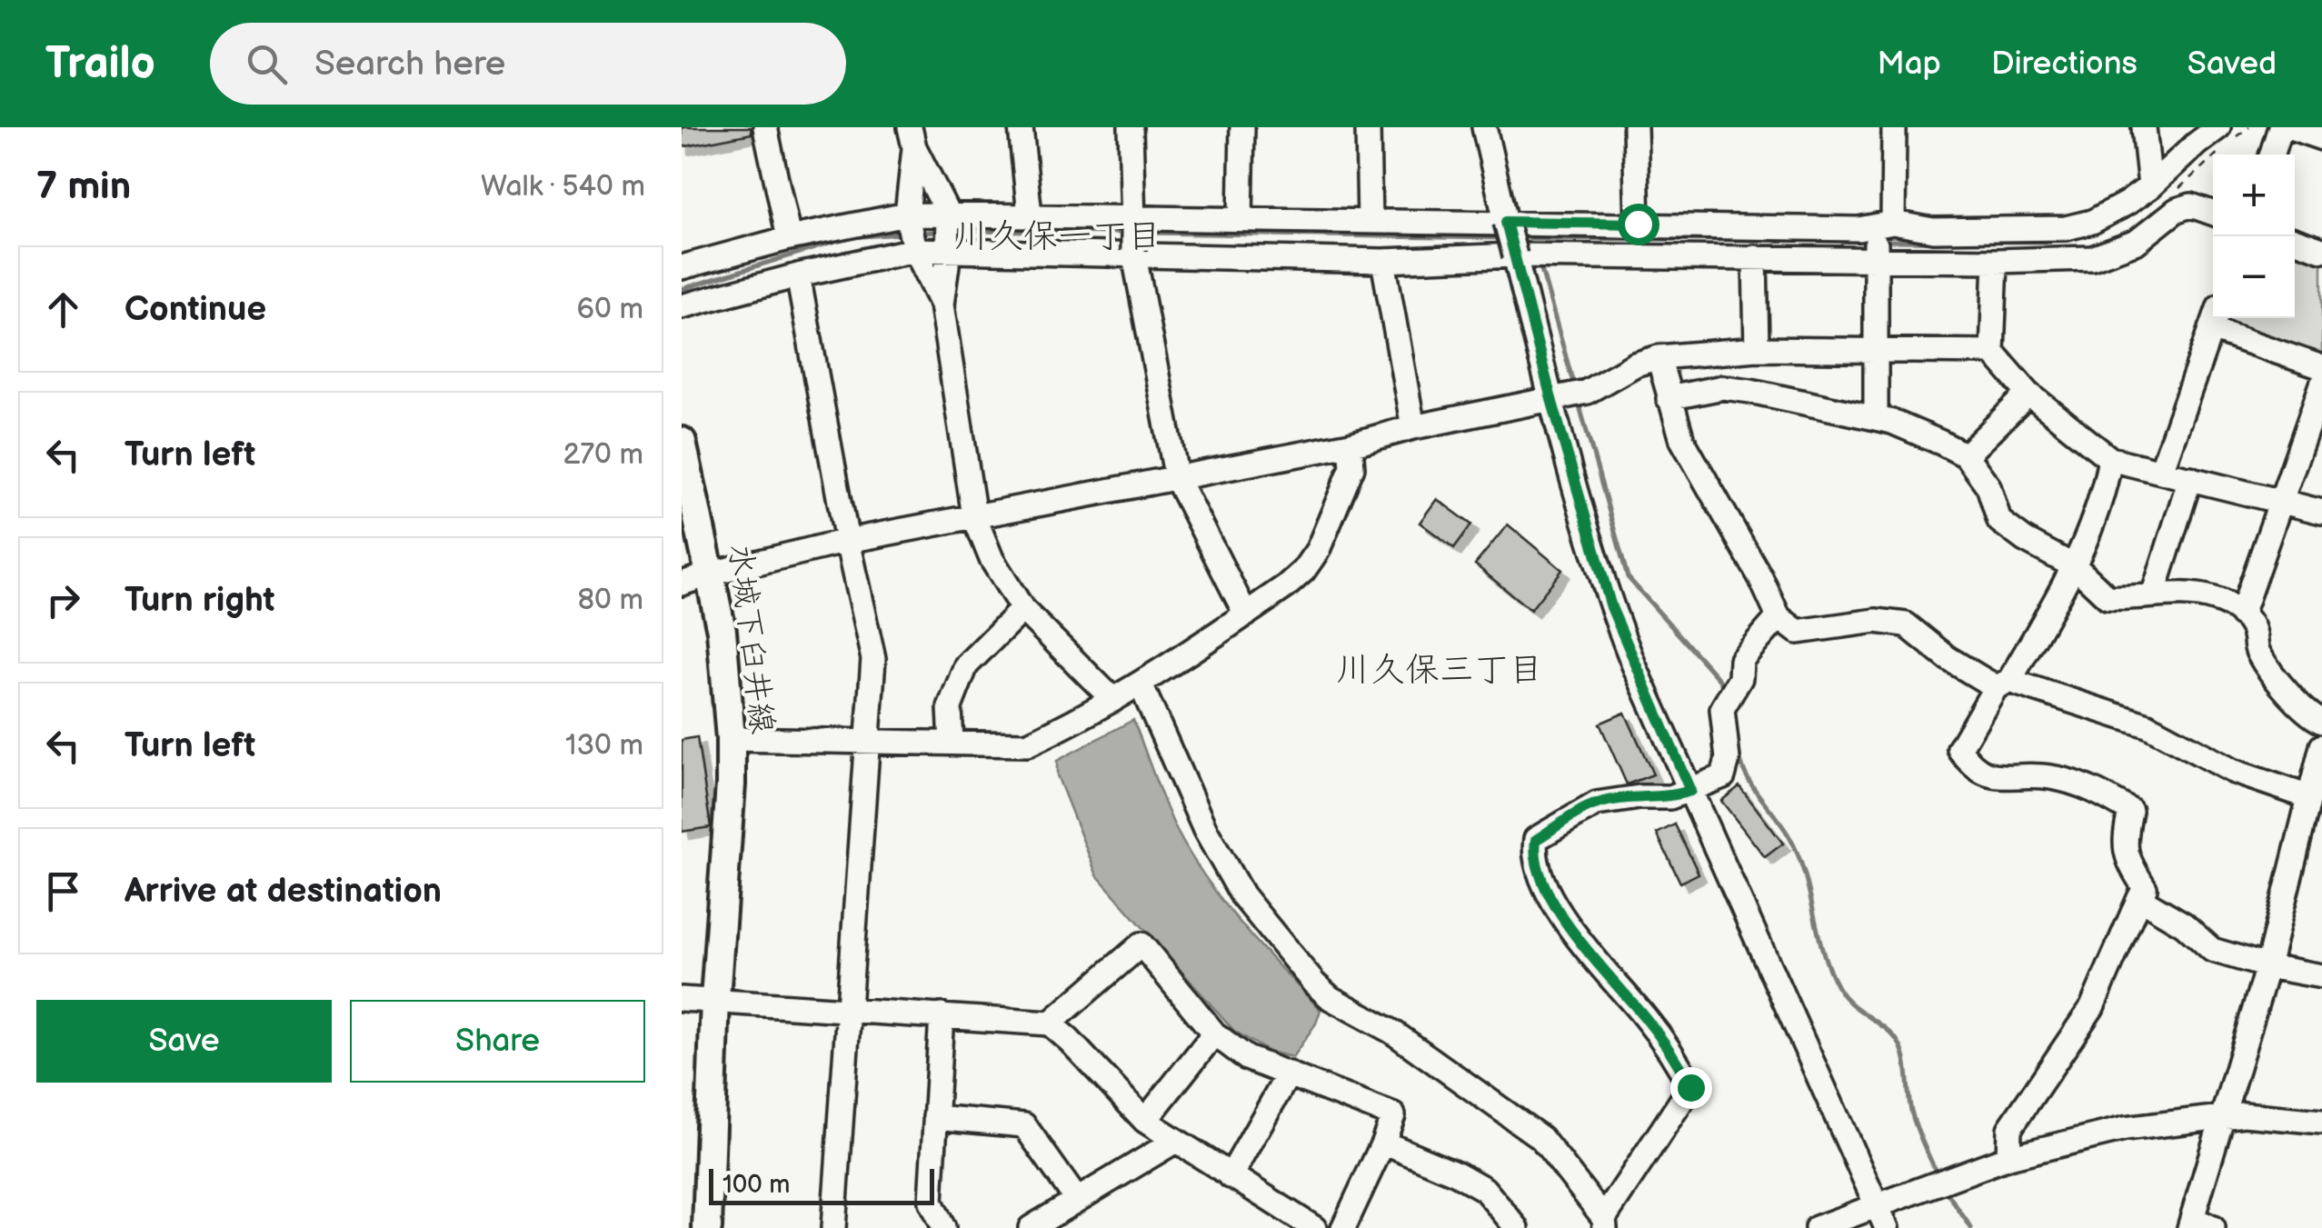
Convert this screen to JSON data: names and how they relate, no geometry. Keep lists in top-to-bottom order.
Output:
{
  "streets": {
    "main road": ["水城下臼井線"]
  },
  "districts": ["川久保一丁目", "川久保三丁目"],
  "scale_bar": "100 m",
  "page": {
    "header": "Trailo",
    "search": "Search here",
    "nav": ["Map", "Directions", "Saved"],
    "heading": ["7 min", "Walk · 540 m"],
    "map_buttons": ["+", "−"],
    "list": [
      ["Continue", "60 m"],
      ["Turn left", "270 m"],
      ["Turn right", "80 m"],
      ["Turn left", "130 m"],
      "Arrive at destination"
    ],
    "buttons": ["Save", "Share"],
    "scale": "100 m"
  }
}
